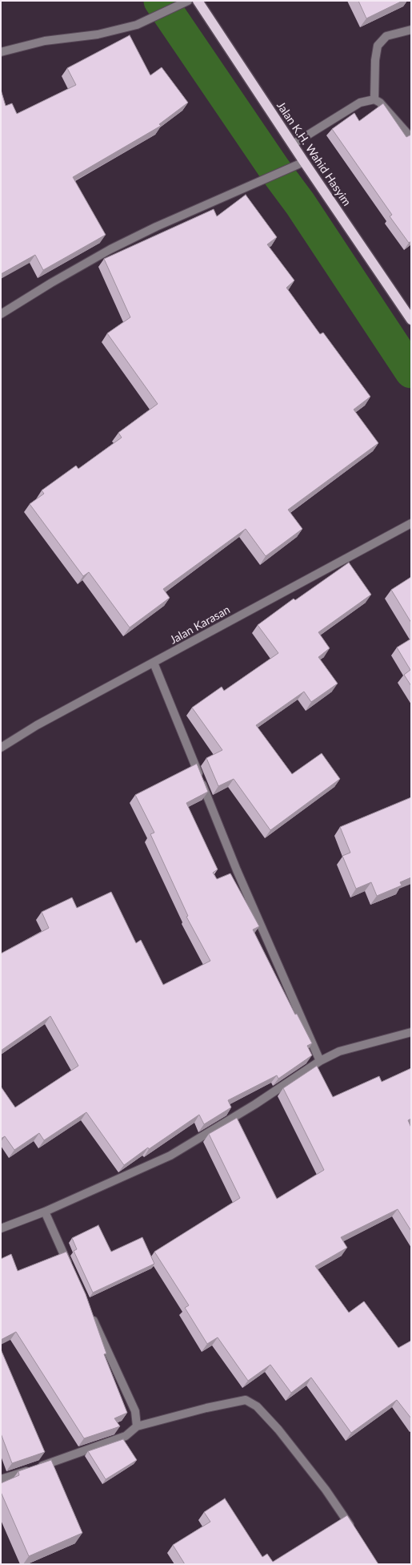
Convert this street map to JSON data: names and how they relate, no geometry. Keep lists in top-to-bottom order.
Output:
{
  "streets": {
    "main road": ["Jalan K.H. Wahid Hasyim"],
    "street": ["Jalan Karasan"]
  }
}
